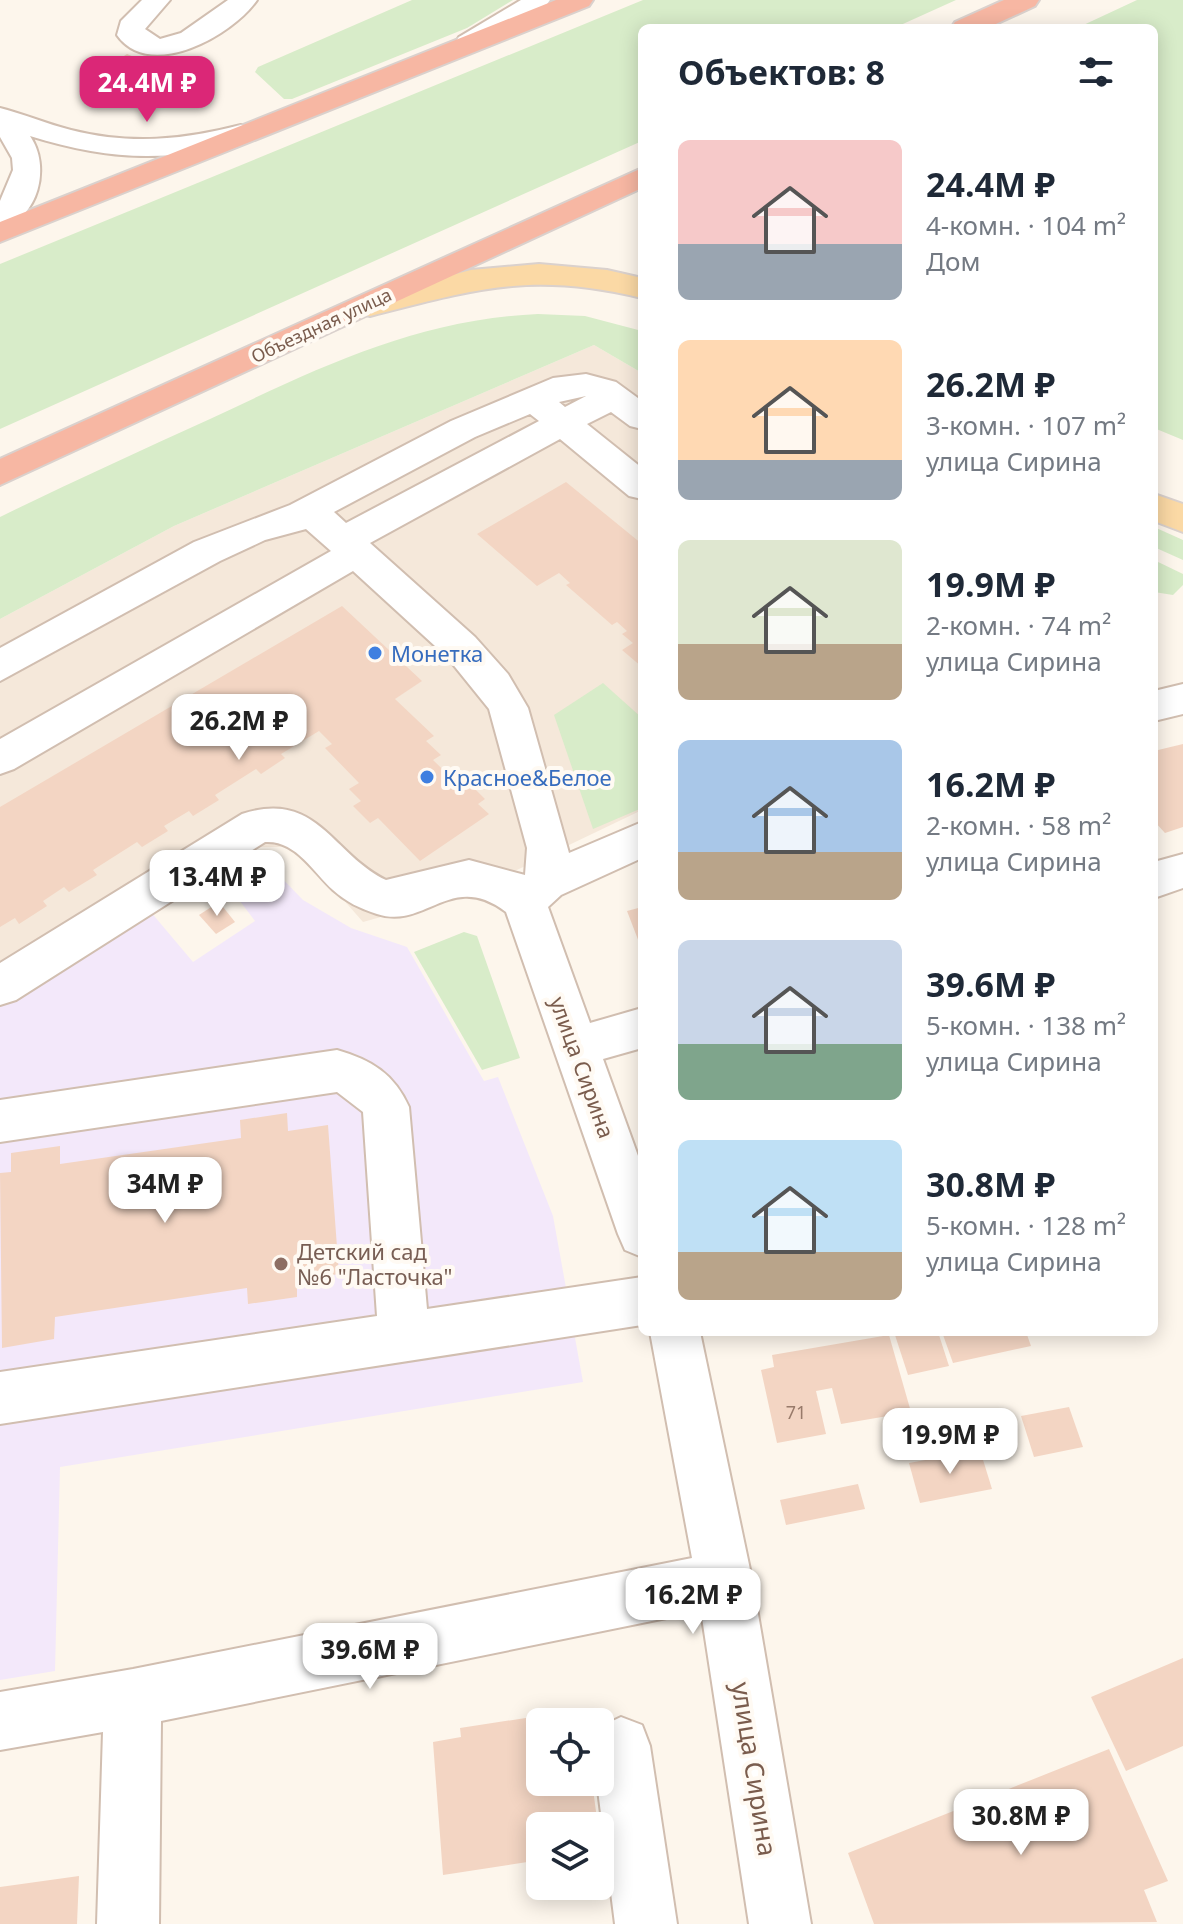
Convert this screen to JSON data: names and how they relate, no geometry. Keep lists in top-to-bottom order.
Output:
{
  "streets": {
    "highway": ["Объездная улица"],
    "street": ["улица Сирина"]
  },
  "places": ["Монетка", "Красное&Белое", "Детский сад №6 \"Ласточка\""],
  "house_numbers": ["71"],
  "page": {
    "heading": "Объектов: 8",
    "price": [
      "24.4M ₽",
      "26.2M ₽",
      "13.4M ₽",
      "34M ₽",
      "19.9M ₽",
      "16.2M ₽",
      "39.6M ₽",
      "30.8M ₽"
    ],
    "list": [
      {
        "name": "24.4M ₽",
        "note": "4-комн. · 104 m² · Дом"
      },
      {
        "name": "26.2M ₽",
        "note": "3-комн. · 107 m² · улица Сирина"
      },
      {
        "name": "19.9M ₽",
        "note": "2-комн. · 74 m² · улица Сирина"
      },
      {
        "name": "16.2M ₽",
        "note": "2-комн. · 58 m² · улица Сирина"
      },
      {
        "name": "39.6M ₽",
        "note": "5-комн. · 138 m² · улица Сирина"
      },
      {
        "name": "30.8M ₽",
        "note": "5-комн. · 128 m² · улица Сирина"
      }
    ]
  }
}
